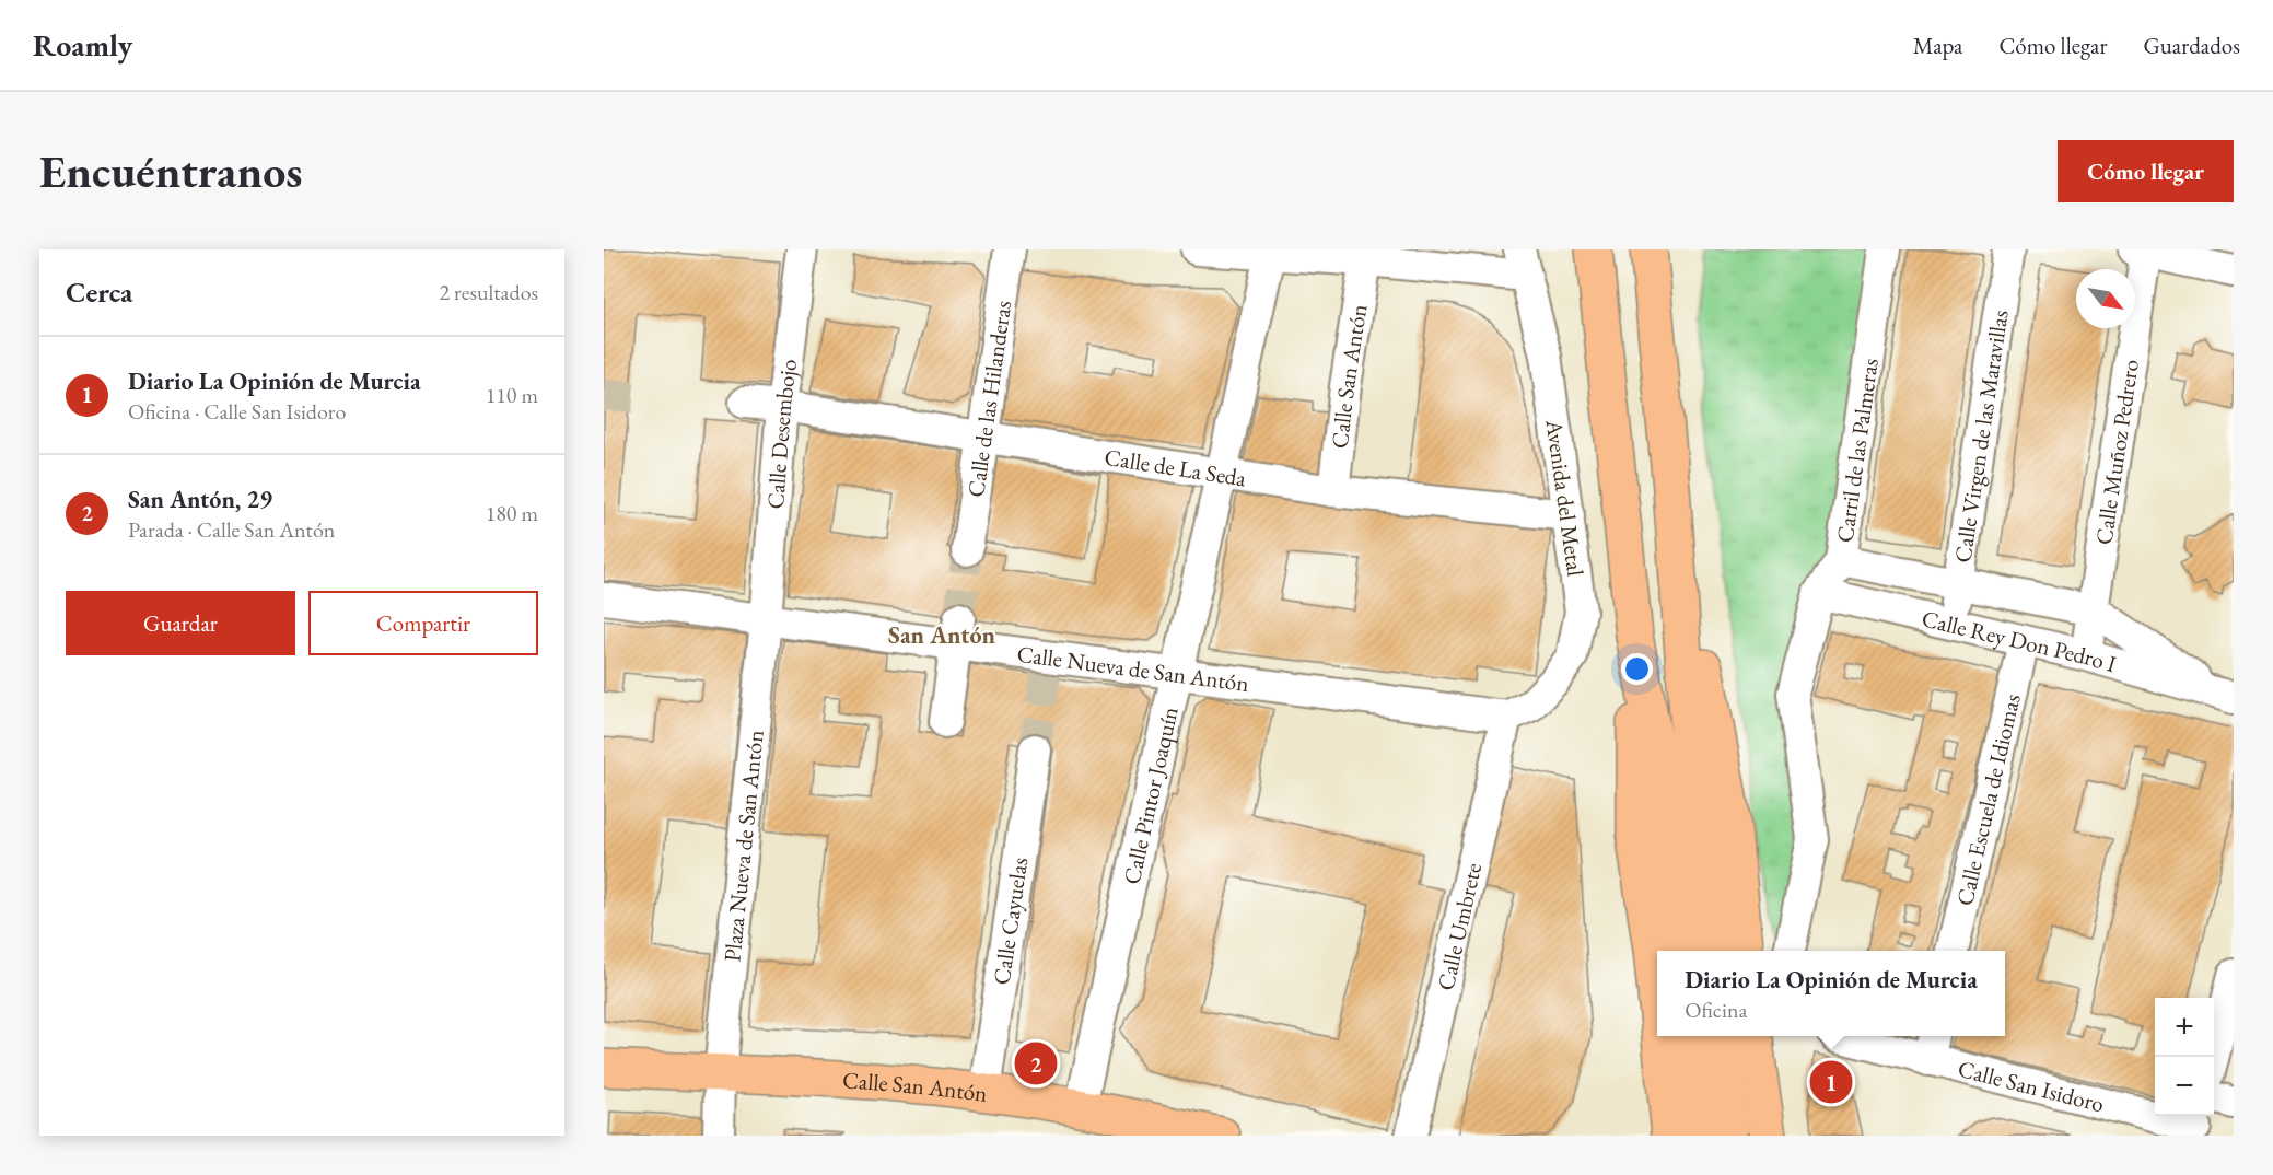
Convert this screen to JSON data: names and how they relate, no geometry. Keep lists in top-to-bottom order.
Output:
{
  "streets": {
    "main road": ["Calle San Antón"],
    "street": [
      "Calle de las Hilanderas",
      "Calle Desembojo",
      "Calle Virgen de las Maravillas",
      "Carril de las Palmeras",
      "Calle Muñoz Pedrero",
      "Calle de La Seda",
      "Avenida del Metal",
      "Calle Rey Don Pedro I",
      "Calle Nueva de San Antón",
      "Calle Pintor Joaquín",
      "Calle Escuela de Idiomas",
      "Plaza Nueva de San Antón",
      "Calle Cayuelas",
      "Calle Umbrete",
      "Calle San Isidoro"
    ]
  },
  "crossings": [
    ["Calle San Antón", "Calle de La Seda"],
    ["Calle San Antón", "Calle Pintor Joaquín"],
    ["Calle San Antón", "Plaza Nueva de San Antón"],
    ["Calle San Antón", "Calle Cayuelas"],
    ["Calle de las Hilanderas", "Calle de La Seda"],
    ["Calle Desembojo", "Calle de La Seda"],
    ["Calle Desembojo", "Calle Nueva de San Antón"],
    ["Calle Desembojo", "Plaza Nueva de San Antón"],
    ["Calle Virgen de las Maravillas", "Calle Rey Don Pedro I"],
    ["Carril de las Palmeras", "Calle Rey Don Pedro I"],
    ["Calle Muñoz Pedrero", "Calle Rey Don Pedro I"],
    ["Calle de La Seda", "Avenida del Metal"],
    ["Calle de La Seda", "Calle Pintor Joaquín"],
    ["Avenida del Metal", "Calle Nueva de San Antón"],
    ["Avenida del Metal", "Calle Umbrete"],
    ["Calle Rey Don Pedro I", "Calle Escuela de Idiomas"],
    ["Calle Nueva de San Antón", "Calle Pintor Joaquín"],
    ["Calle Nueva de San Antón", "Plaza Nueva de San Antón"],
    ["Calle Nueva de San Antón", "Calle Umbrete"]
  ],
  "districts": ["San Antón"],
  "north": "bottom right",
  "page": {
    "header": "Roamly",
    "nav": ["Mapa", "Cómo llegar", "Guardados"],
    "buttons": [
      "Cómo llegar",
      ["Guardar", "Compartir"]
    ],
    "title": "Encuéntranos",
    "heading": ["Cerca", "2 resultados"],
    "list": [
      {
        "mark": "1",
        "name": "Diario La Opinión de Murcia",
        "note": "Oficina · Calle San Isidoro",
        "value": "110 m"
      },
      {
        "mark": "2",
        "name": "San Antón, 29",
        "note": "Parada · Calle San Antón",
        "value": "180 m"
      }
    ],
    "popup": ["Diario La Opinión de Murcia", "Oficina"],
    "map_buttons": ["+", "−"],
    "pins": ["2", "1"]
  }
}
